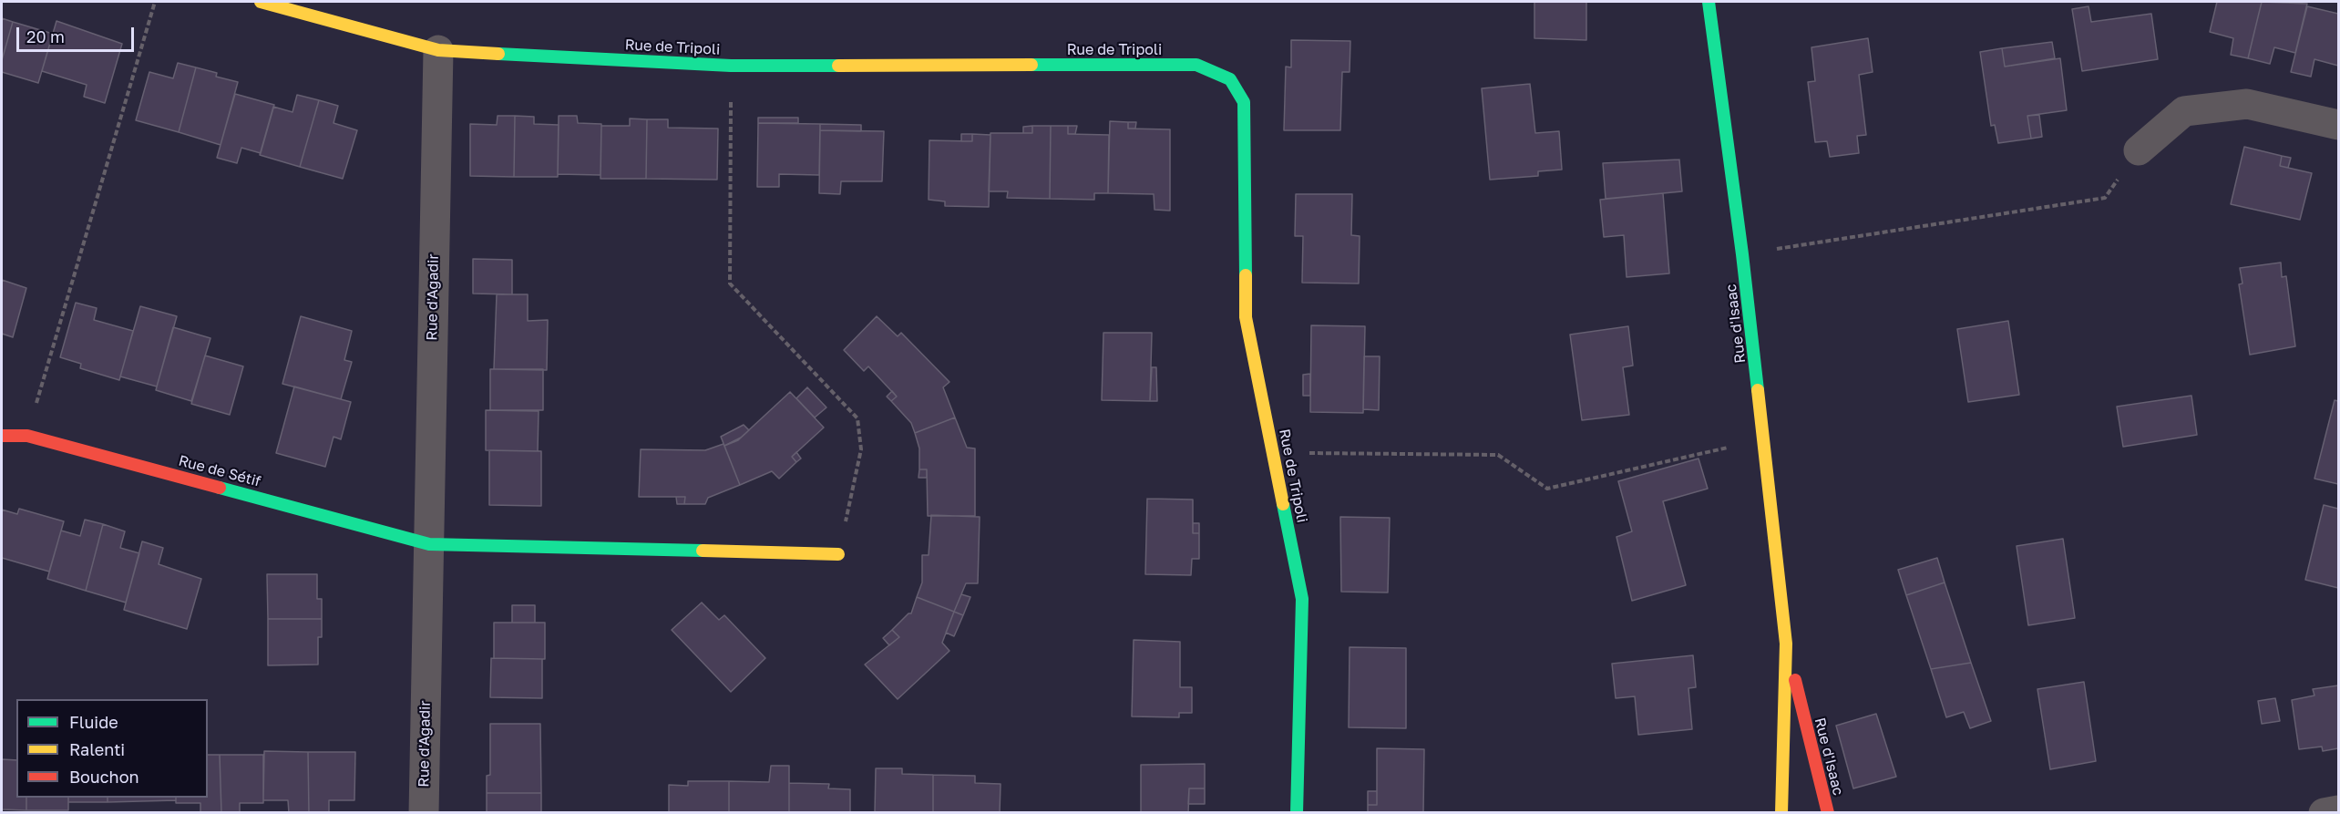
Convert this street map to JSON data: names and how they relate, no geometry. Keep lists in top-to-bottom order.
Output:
{
  "streets": {
    "street": [
      "Rue de Tripoli",
      "Rue d'Agadir",
      "Rue d'Isaac",
      "Rue de Sétif"
    ]
  },
  "crossings": [
    ["Rue de Tripoli", "Rue d'Agadir"],
    ["Rue d'Agadir", "Rue de Sétif"]
  ],
  "legend": ["Fluide", "Ralenti", "Bouchon"],
  "scale_bar": "20 m"
}
